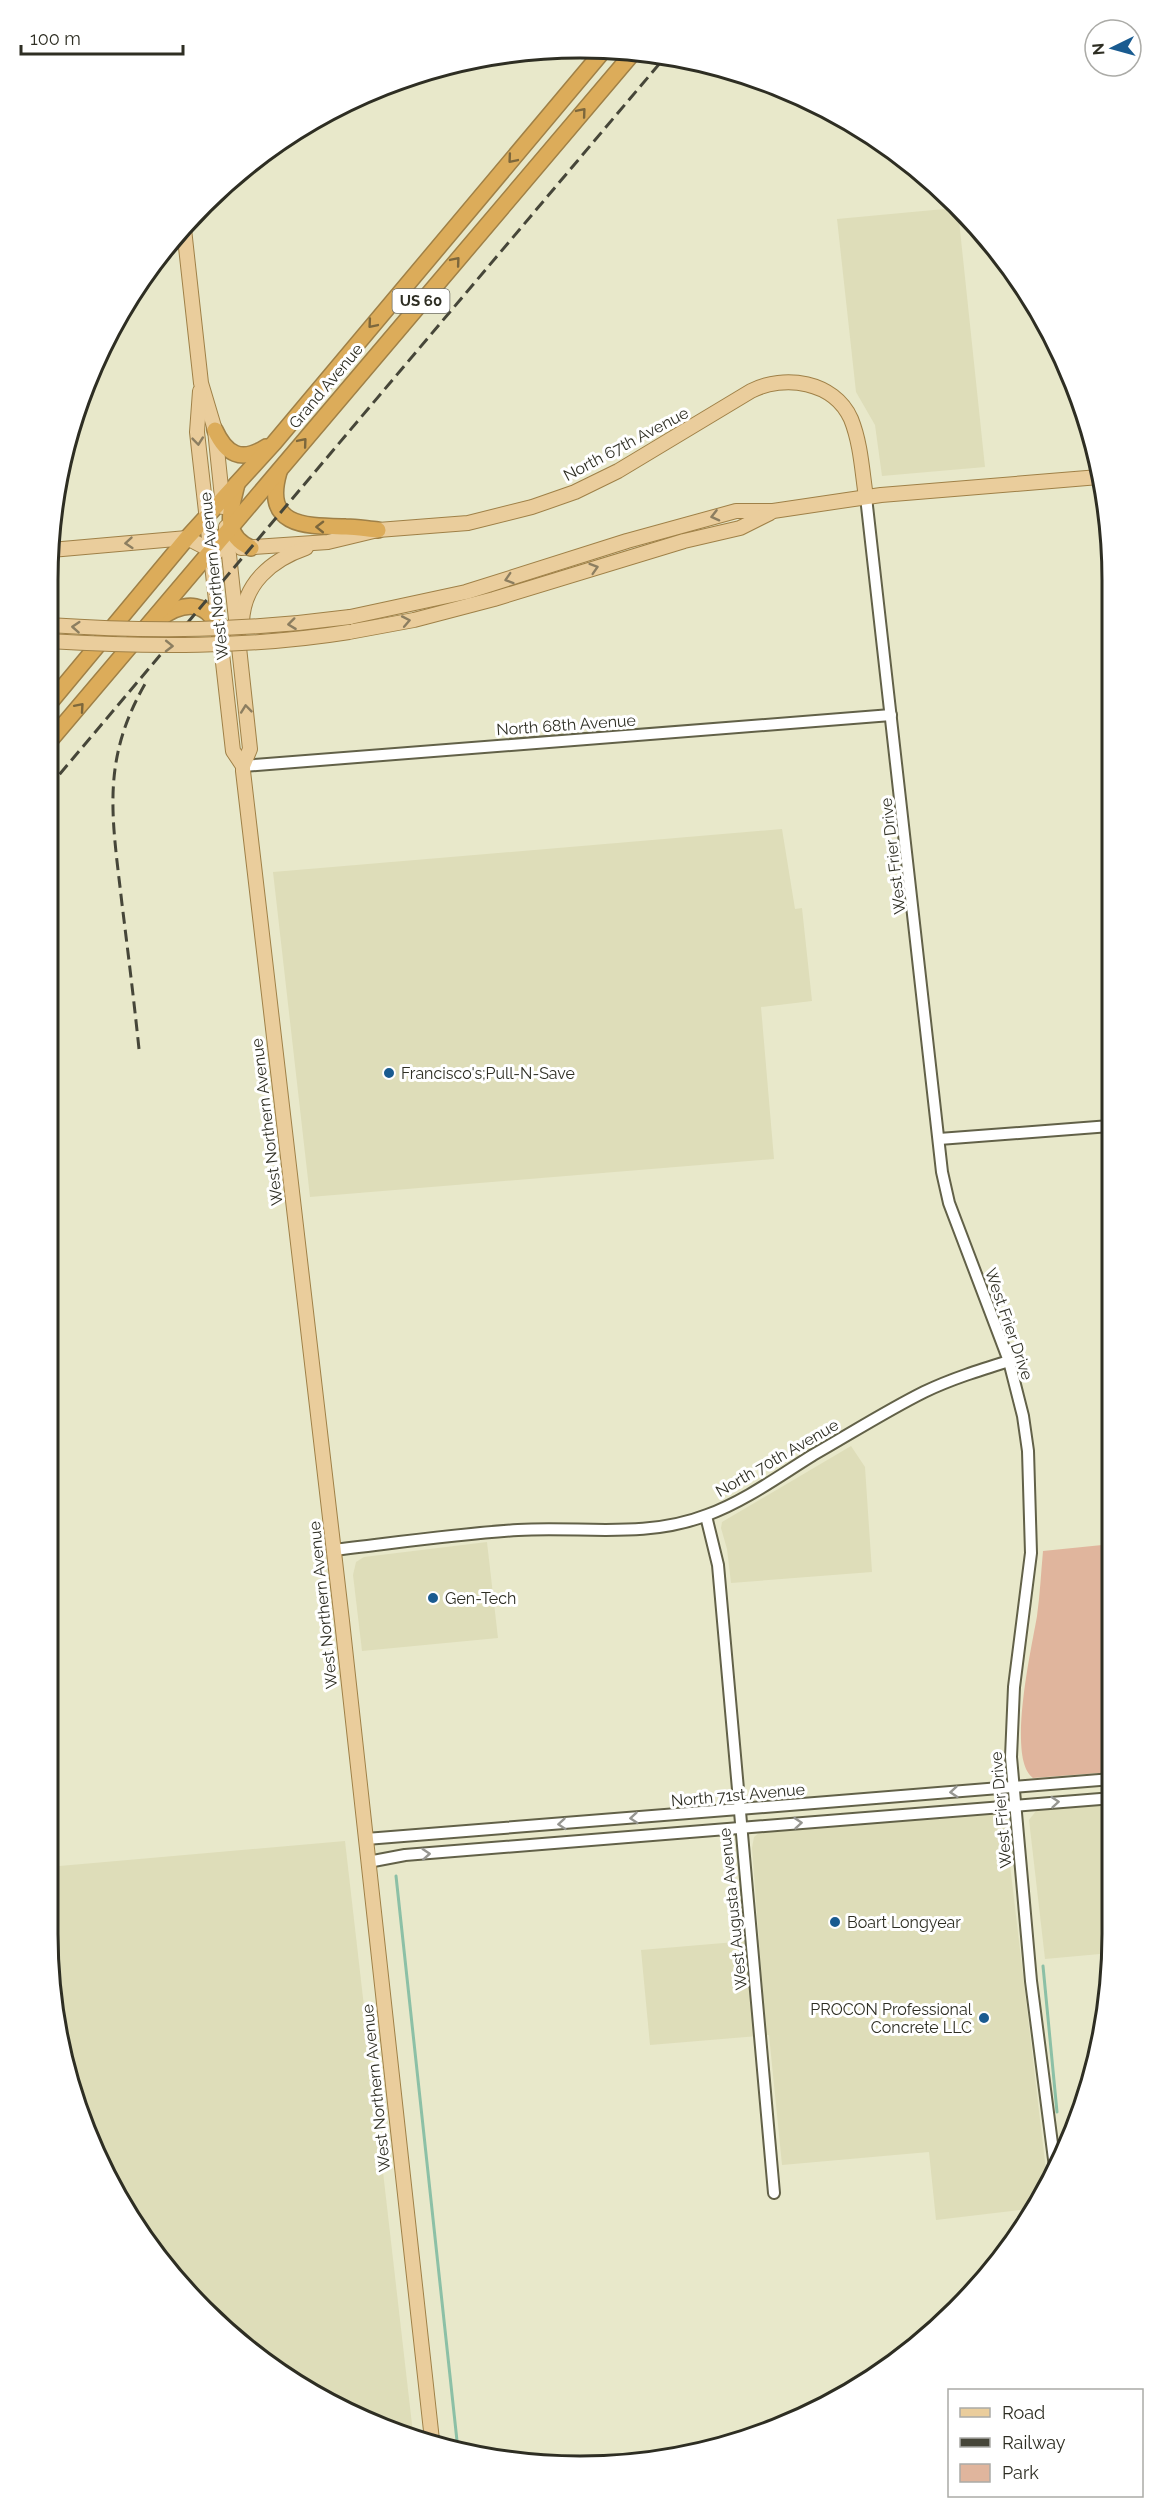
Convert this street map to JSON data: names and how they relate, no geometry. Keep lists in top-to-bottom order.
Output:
{
  "streets": {
    "highway": ["US 60", "Grand Avenue"],
    "main road": ["North 67th Avenue", "West Northern Avenue"],
    "street": [
      "North 68th Avenue",
      "West Frier Drive",
      "North 70th Avenue",
      "North 71st Avenue",
      "West Augusta Avenue"
    ]
  },
  "crossings": [
    ["Grand Avenue", "North 67th Avenue"],
    ["Grand Avenue", "West Northern Avenue"],
    ["North 67th Avenue", "West Northern Avenue"],
    ["North 67th Avenue", "West Frier Drive"],
    ["West Northern Avenue", "North 68th Avenue"],
    ["West Northern Avenue", "North 70th Avenue"],
    ["West Northern Avenue", "North 71st Avenue"],
    ["North 68th Avenue", "West Frier Drive"],
    ["West Frier Drive", "North 70th Avenue"],
    ["West Frier Drive", "North 71st Avenue"],
    ["North 70th Avenue", "West Augusta Avenue"],
    ["North 71st Avenue", "West Augusta Avenue"]
  ],
  "places": [
    "Francisco's;Pull-N-Save",
    "Gen-Tech",
    "Boart Longyear",
    "PROCON Professional Concrete LLC"
  ],
  "legend": ["Road", "Railway", "Park"],
  "scale_bar": "100 m",
  "north": "left"
}
